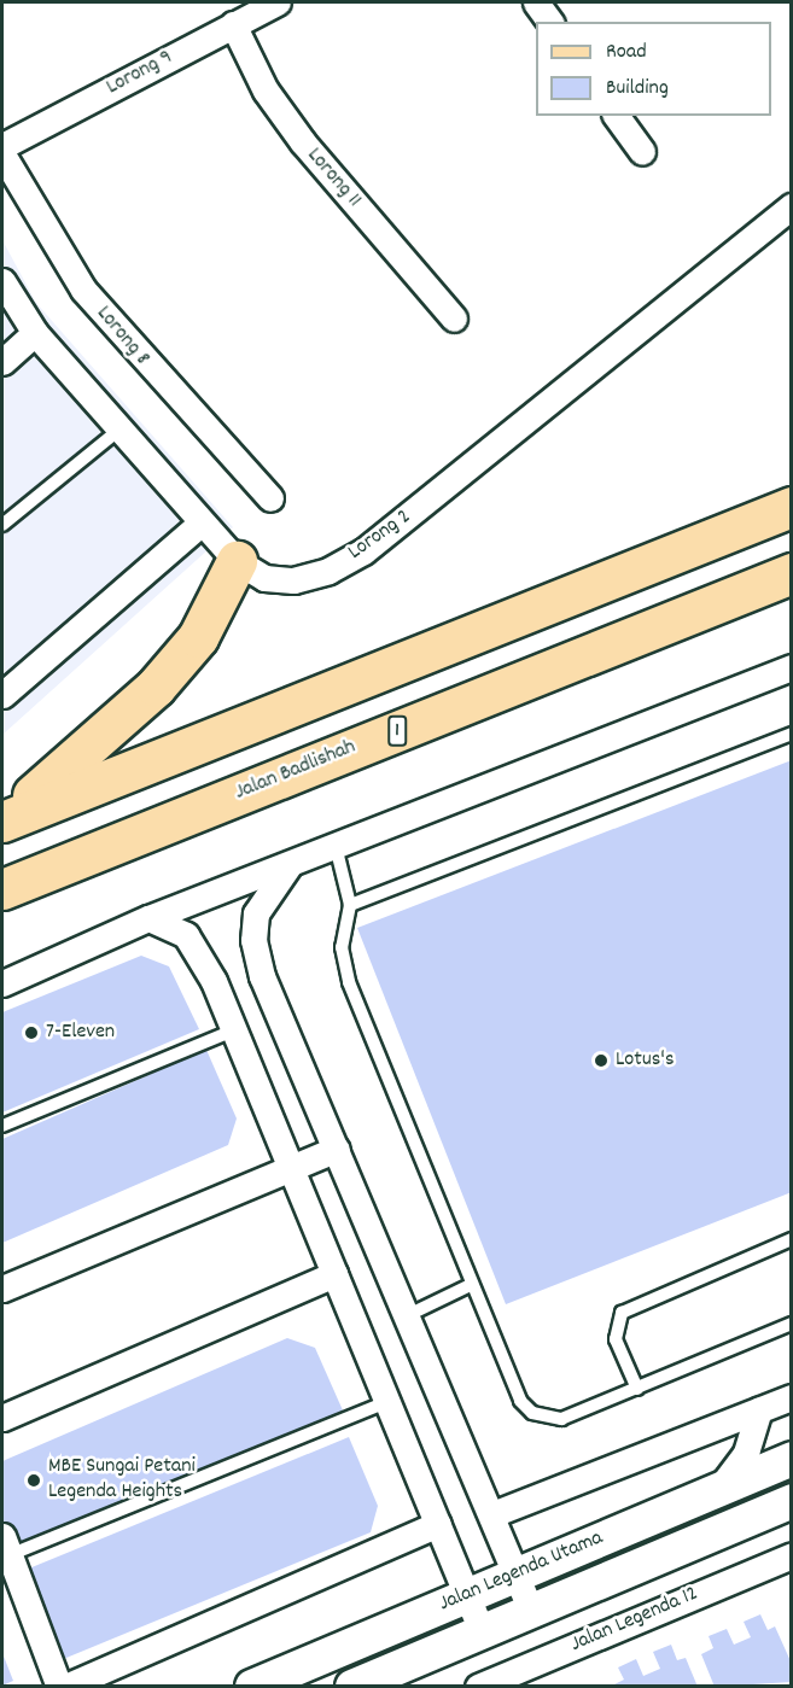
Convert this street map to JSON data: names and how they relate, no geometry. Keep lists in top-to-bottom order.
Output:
{
  "streets": {
    "main road": ["1", "Jalan Badlishah"],
    "street": [
      "Lorong 9",
      "Lorong 11",
      "Lorong 8",
      "Lorong 2",
      "Jalan Legenda Utama",
      "Jalan Legenda 12"
    ]
  },
  "crossings": [
    ["Lorong 9", "Lorong 11"]
  ],
  "places": ["7-Eleven", "Lotus's", "MBE Sungai Petani Legenda Heights"],
  "legend": ["Road", "Building"]
}
